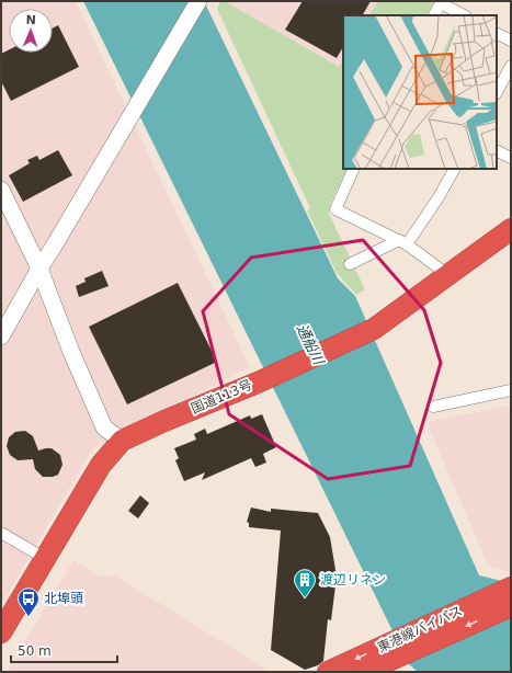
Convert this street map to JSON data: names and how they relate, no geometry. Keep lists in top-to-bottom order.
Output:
{
  "streets": {
    "highway": ["国道113号", "東港線バイパス"]
  },
  "one_way": ["東港線バイパス"],
  "water": ["通船川"],
  "places": {
    "building": ["渡辺リネン"],
    "bus stop": ["北埠頭"]
  },
  "scale_bar": "50 m",
  "north": "top"
}
